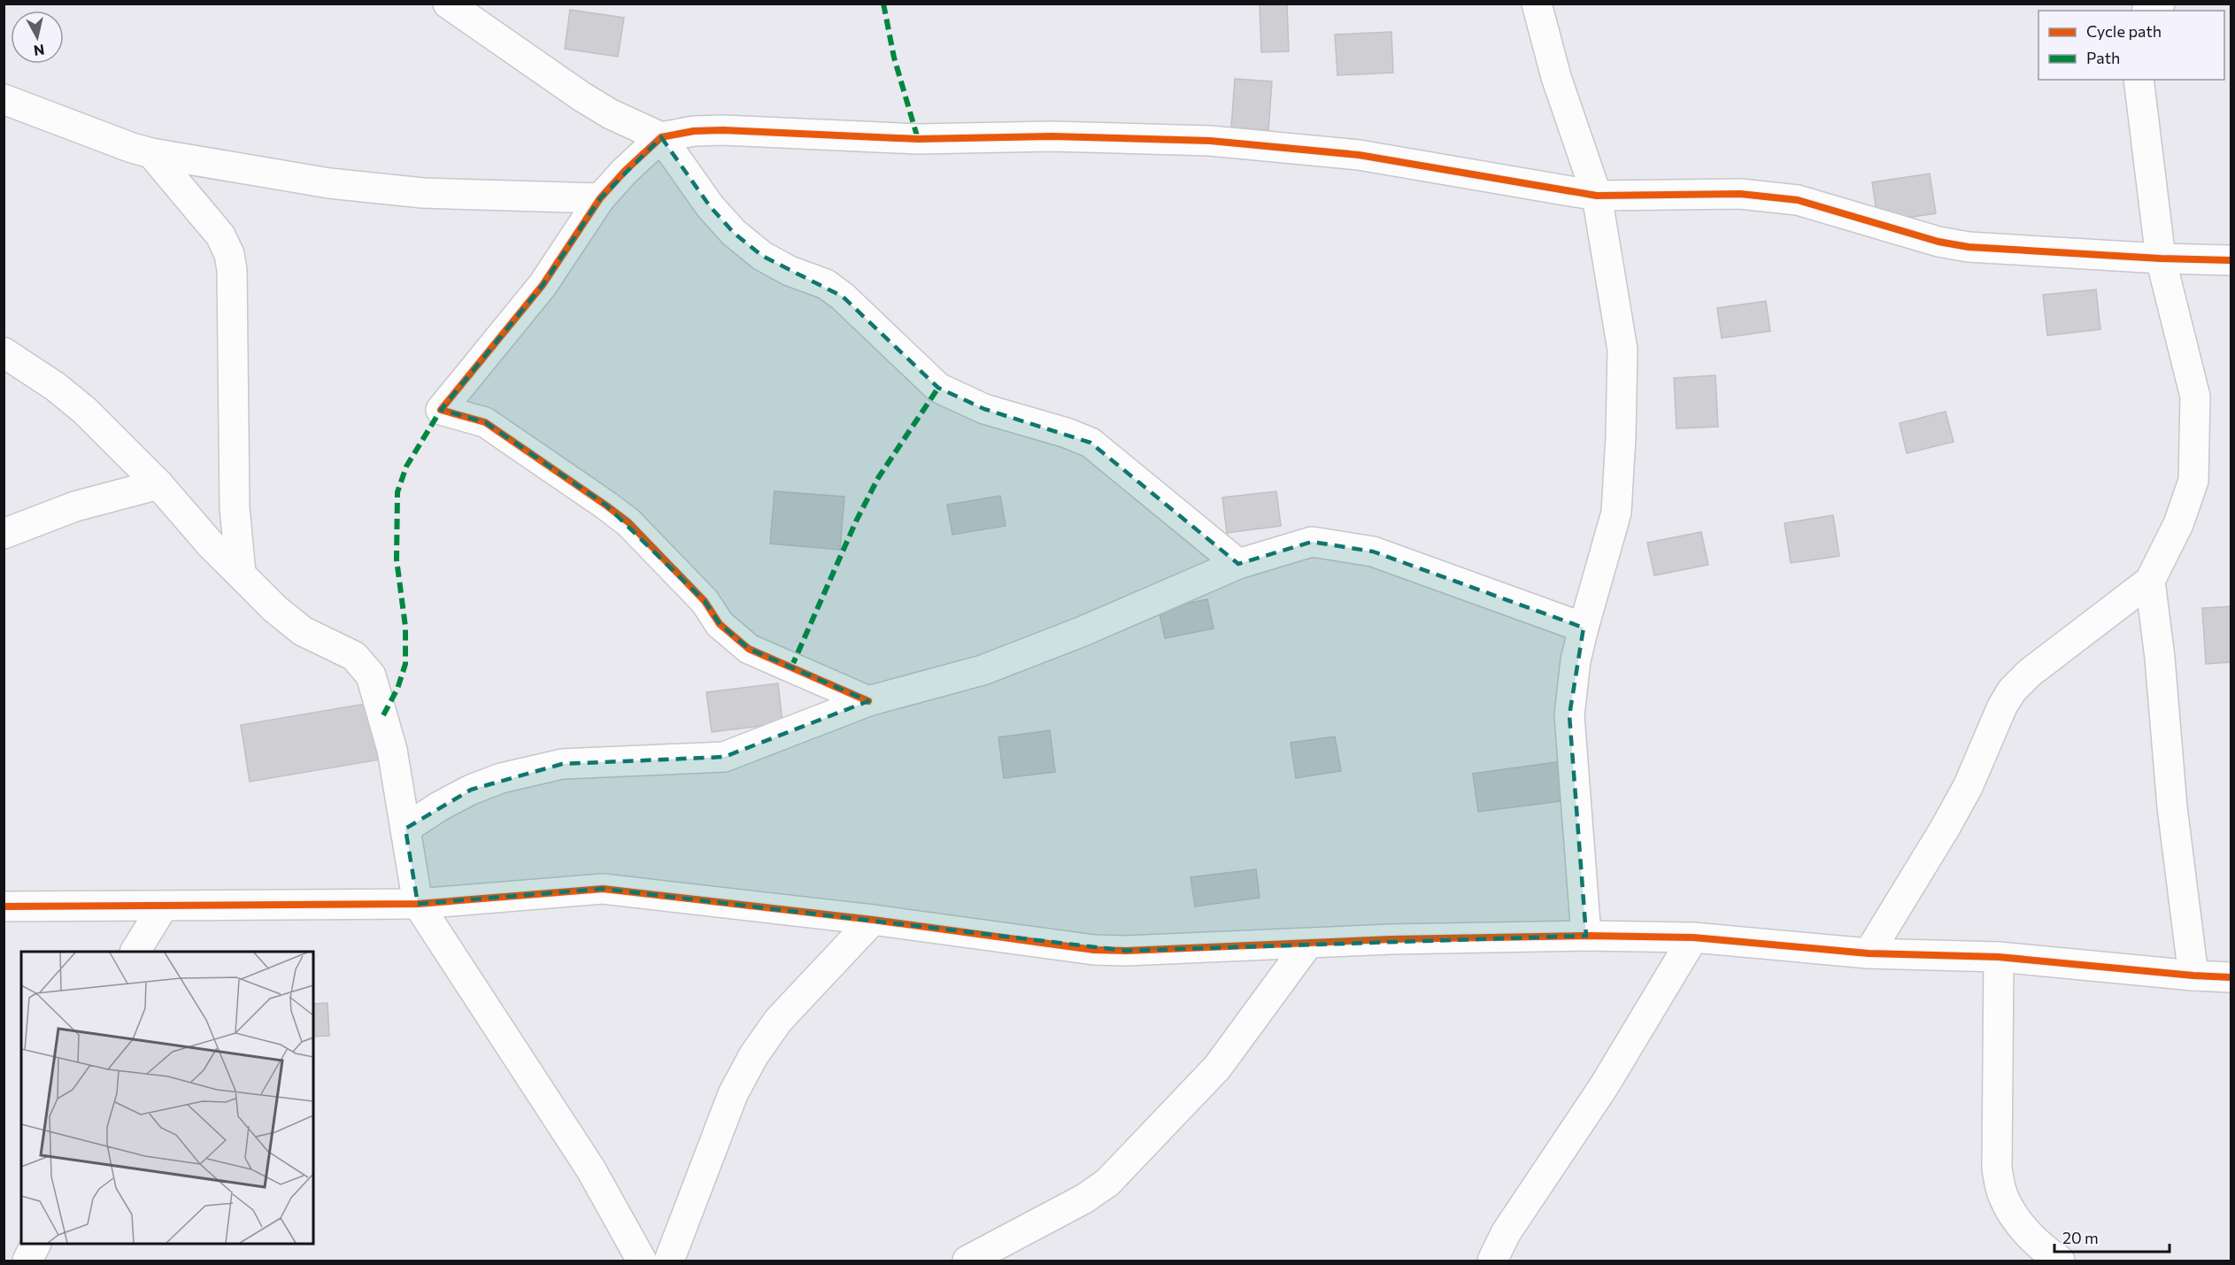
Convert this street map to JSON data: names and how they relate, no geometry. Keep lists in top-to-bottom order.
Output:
{
  "legend": ["Cycle path", "Path"],
  "scale_bar": "20 m",
  "north": "bottom"
}
